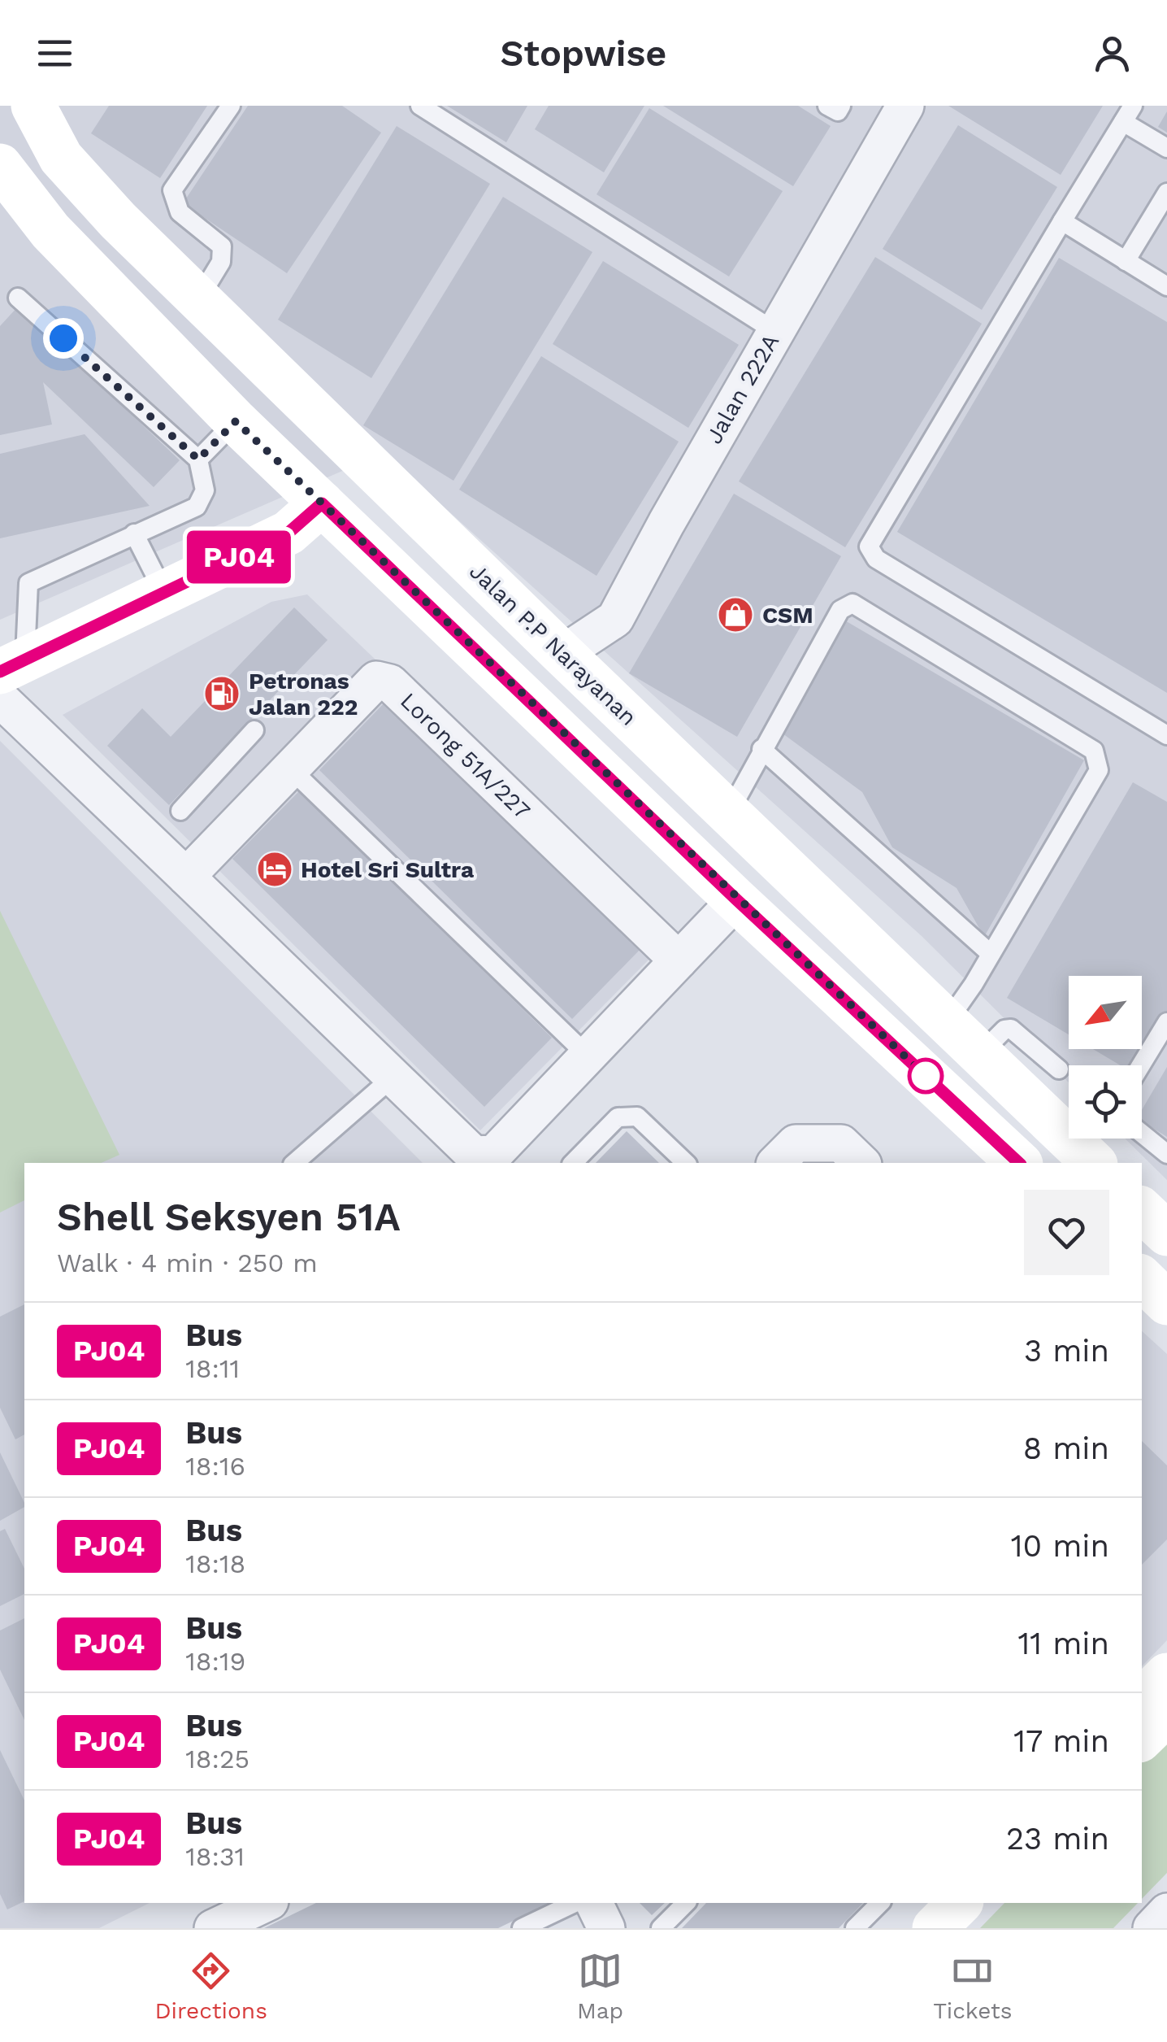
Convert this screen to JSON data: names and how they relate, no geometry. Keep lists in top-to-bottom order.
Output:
{
  "streets": {
    "main road": ["Jalan P.P Narayanan"],
    "street": ["Jalan 222A", "Lorong 51A/227"]
  },
  "crossings": [
    ["Jalan 222A", "Jalan P.P Narayanan"]
  ],
  "places": {
    "shop": ["CSM"],
    "fuel station": ["Petronas Jalan 222"],
    "hotel": ["Hotel Sri Sultra"]
  },
  "lines": ["bus line PJ04"],
  "north": "bottom left",
  "page": {
    "header": "Stopwise",
    "on_map": "PJ04",
    "heading": ["Shell Seksyen 51A", "Walk · 4 min · 250 m"],
    "list": [
      {
        "mark": "PJ04",
        "name": "Bus",
        "note": "18:11",
        "value": "3 min"
      },
      {
        "mark": "PJ04",
        "name": "Bus",
        "note": "18:16",
        "value": "8 min"
      },
      {
        "mark": "PJ04",
        "name": "Bus",
        "note": "18:18",
        "value": "10 min"
      },
      {
        "mark": "PJ04",
        "name": "Bus",
        "note": "18:19",
        "value": "11 min"
      },
      {
        "mark": "PJ04",
        "name": "Bus",
        "note": "18:25",
        "value": "17 min"
      },
      {
        "mark": "PJ04",
        "name": "Bus",
        "note": "18:31",
        "value": "23 min"
      }
    ],
    "tabs": ["Directions", "Map", "Tickets"]
  }
}
